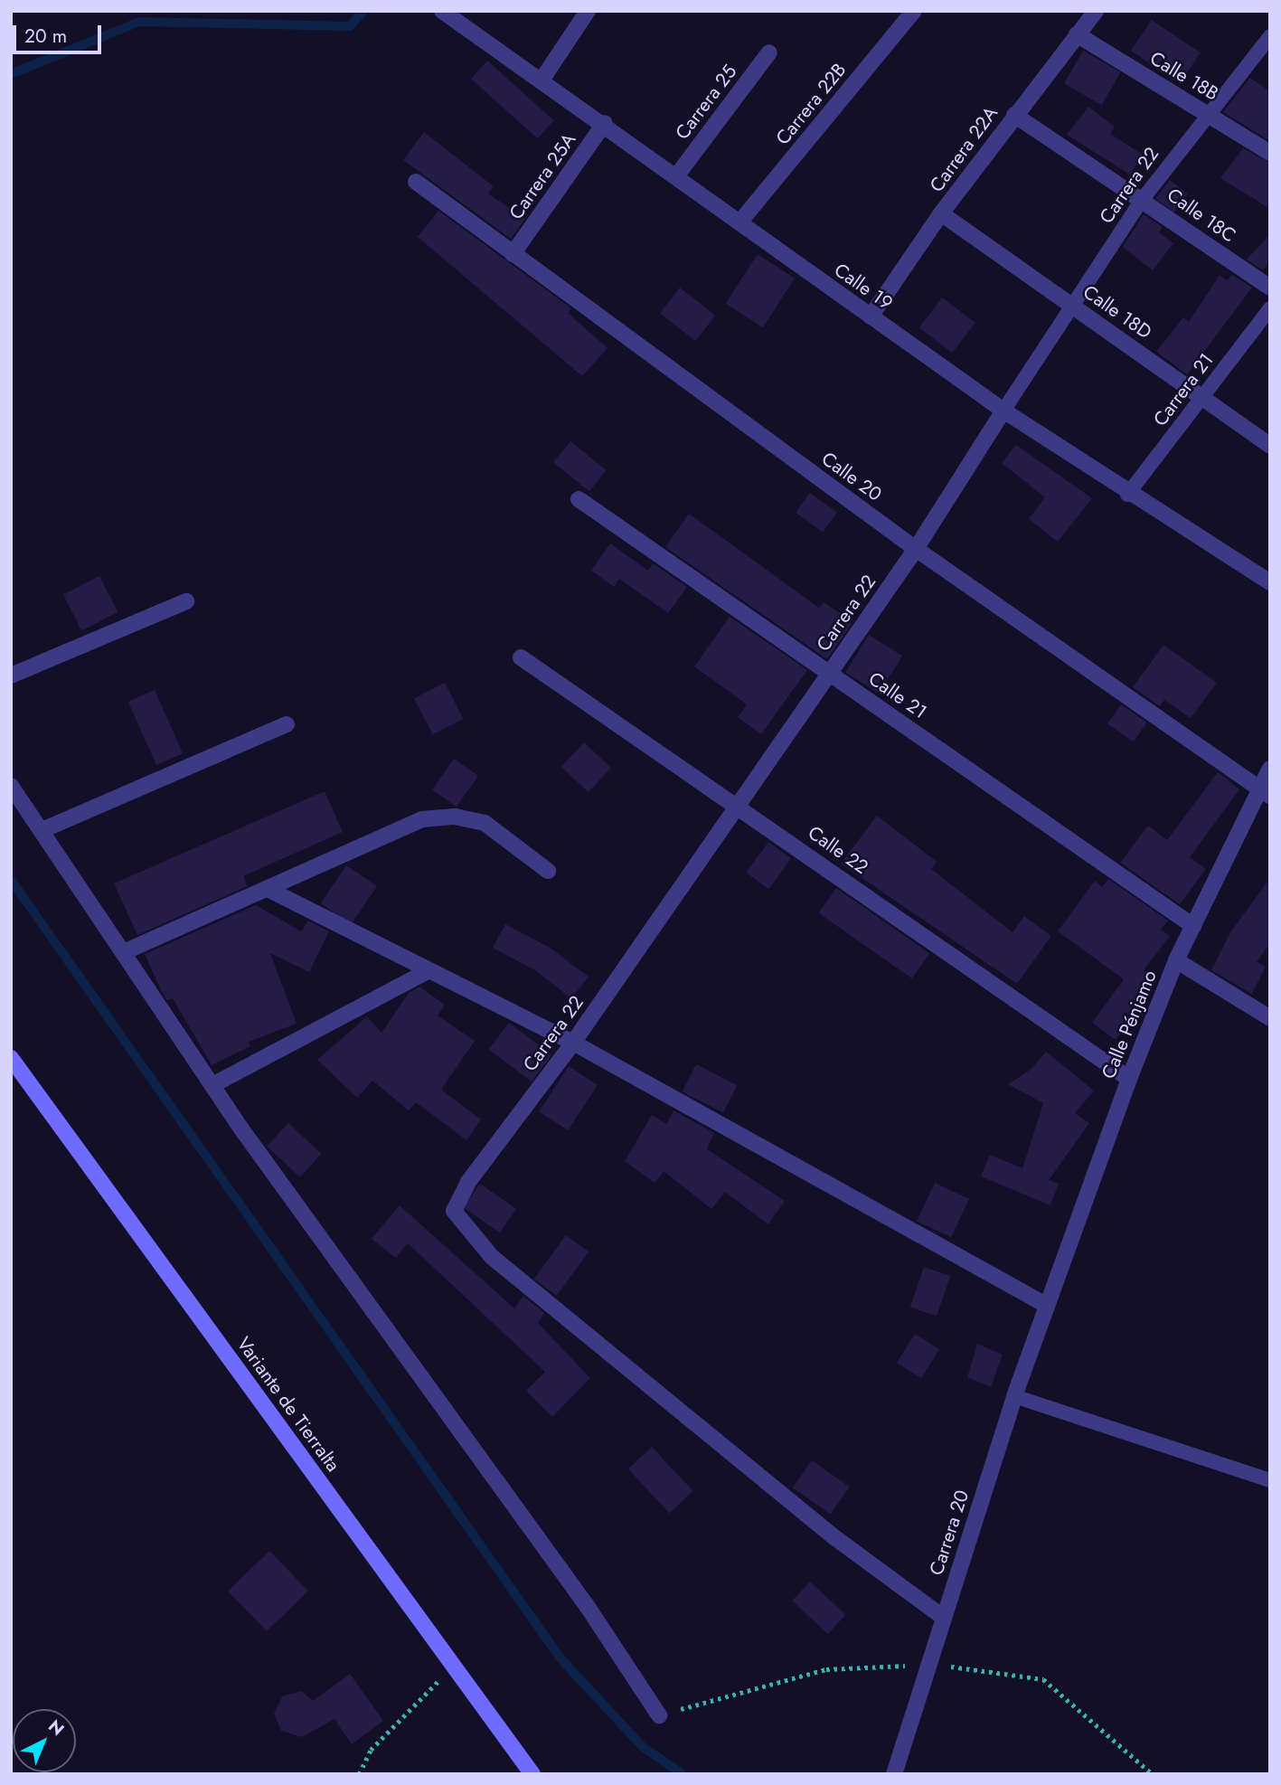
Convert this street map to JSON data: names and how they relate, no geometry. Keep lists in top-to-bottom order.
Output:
{
  "streets": {
    "main road": ["Variante de Tierralta"],
    "street": [
      "Calle 18B",
      "Carrera 25",
      "Carrera 22B",
      "Carrera 22A",
      "Carrera 25A",
      "Carrera 22",
      "Calle 18C",
      "Calle 19",
      "Calle 18D",
      "Calle 20",
      "Calle 21",
      "Calle 22",
      "Calle Pénjamo",
      "Carrera 20"
    ],
    "lane": ["Carrera 21"]
  },
  "crossings": [
    ["Calle 18B", "Carrera 22A"],
    ["Calle 18B", "Carrera 22"],
    ["Carrera 25", "Calle 19"],
    ["Carrera 22B", "Calle 19"],
    ["Carrera 22A", "Calle 18C"],
    ["Carrera 22A", "Calle 19"],
    ["Carrera 22A", "Calle 18D"],
    ["Carrera 25A", "Calle 19"],
    ["Carrera 25A", "Calle 20"],
    ["Carrera 22", "Calle 18C"],
    ["Carrera 22", "Calle 19"],
    ["Carrera 22", "Calle 18D"],
    ["Carrera 22", "Calle 20"],
    ["Carrera 22", "Calle 21"],
    ["Carrera 22", "Calle 22"],
    ["Carrera 22", "Carrera 20"],
    ["Calle 19", "Carrera 21"],
    ["Calle 18D", "Carrera 21"],
    ["Calle 20", "Calle Pénjamo"],
    ["Calle 21", "Calle Pénjamo"],
    ["Calle 22", "Calle Pénjamo"],
    ["Calle Pénjamo", "Carrera 20"]
  ],
  "scale_bar": "20 m",
  "north": "top right"
}
